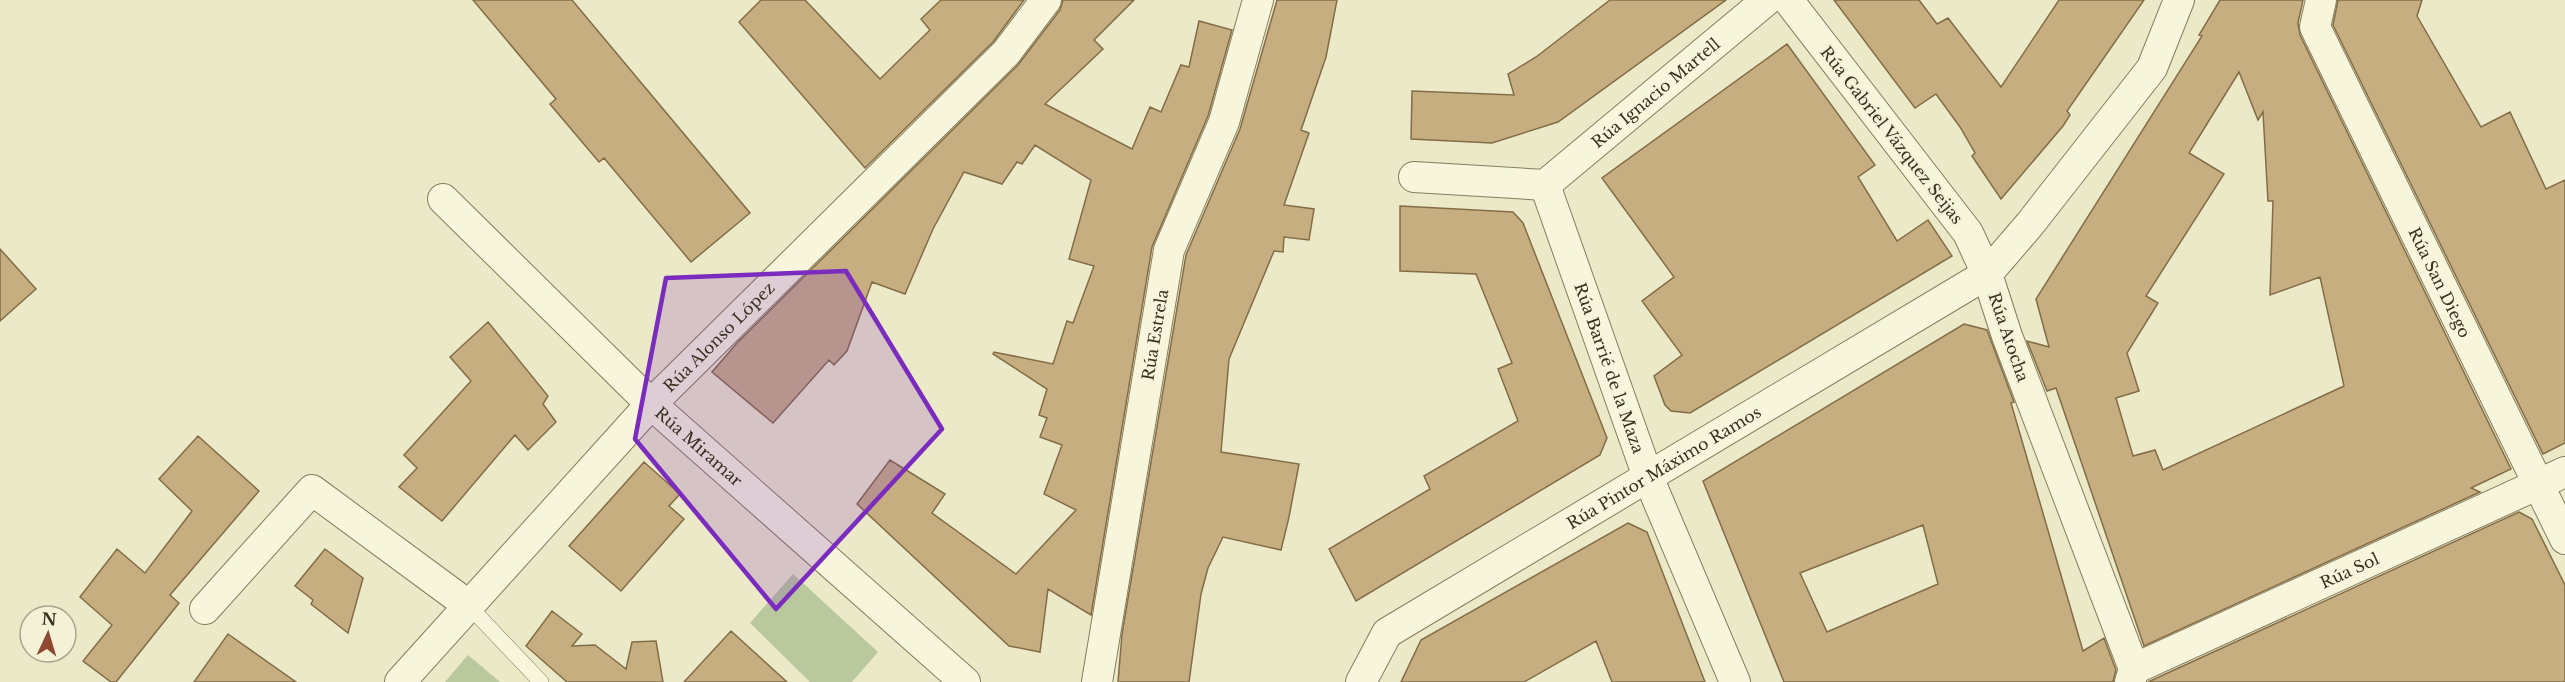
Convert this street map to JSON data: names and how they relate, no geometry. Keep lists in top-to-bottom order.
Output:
{
  "streets": {
    "street": [
      "Rúa Ignacio Martell",
      "Rúa Gabriel Vázquez Seijas",
      "Rúa San Diego",
      "Rúa Estrela",
      "Rúa Alonso López",
      "Rúa Atocha",
      "Rúa Barrié de la Maza",
      "Rúa Miramar",
      "Rúa Pintor Máximo Ramos",
      "Rúa Sol"
    ]
  },
  "crossings": [
    ["Rúa Ignacio Martell", "Rúa Barrié de la Maza"],
    ["Rúa Gabriel Vázquez Seijas", "Rúa Atocha"],
    ["Rúa Gabriel Vázquez Seijas", "Rúa Pintor Máximo Ramos"],
    ["Rúa San Diego", "Rúa Sol"],
    ["Rúa Alonso López", "Rúa Miramar"],
    ["Rúa Atocha", "Rúa Pintor Máximo Ramos"],
    ["Rúa Atocha", "Rúa Sol"],
    ["Rúa Barrié de la Maza", "Rúa Pintor Máximo Ramos"]
  ],
  "north": "top"
}
